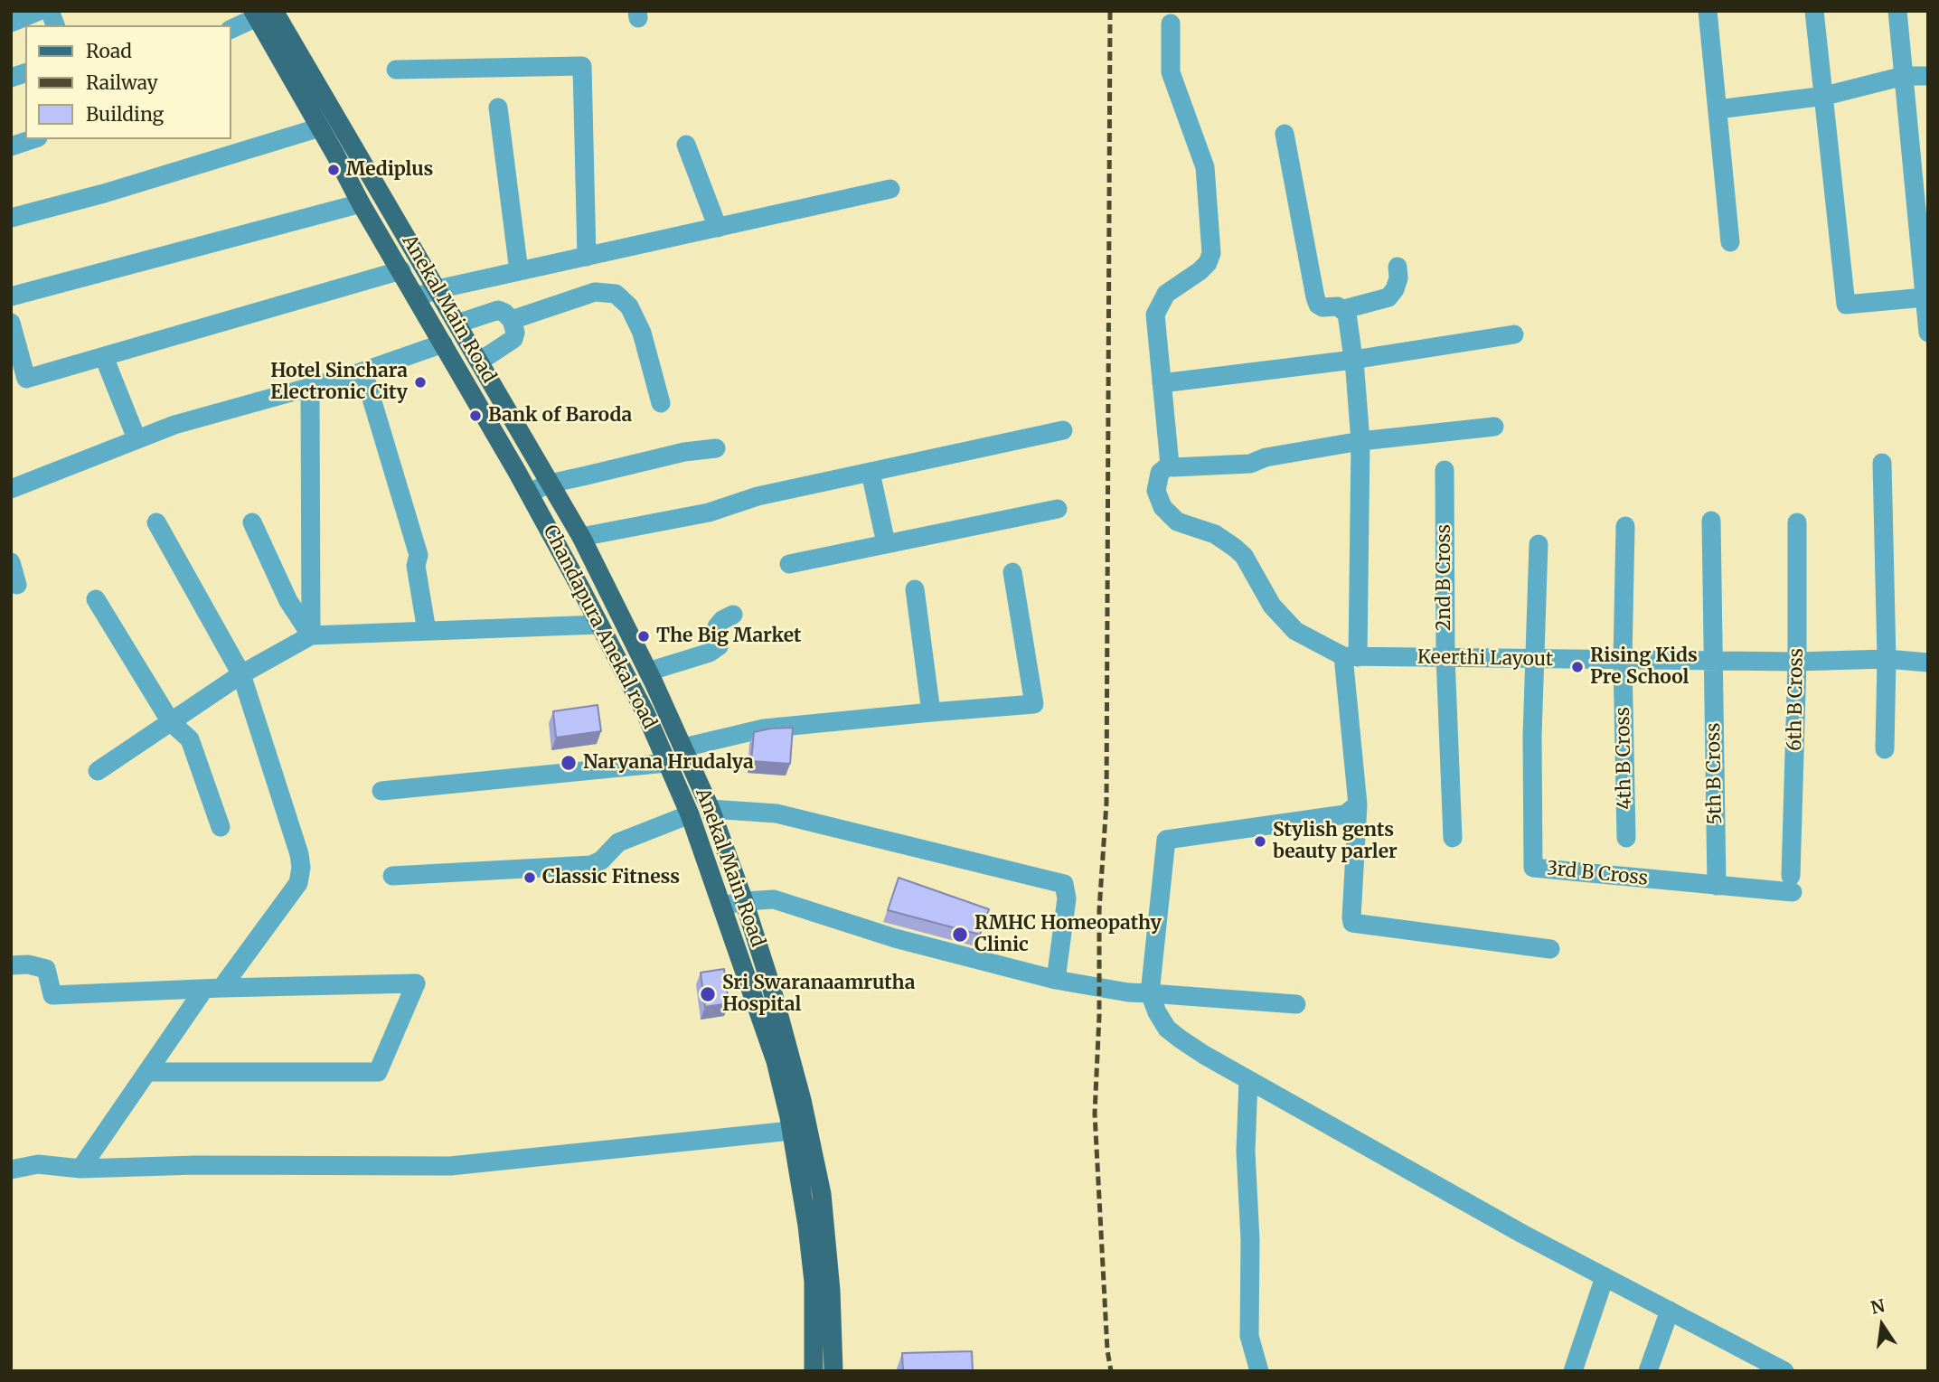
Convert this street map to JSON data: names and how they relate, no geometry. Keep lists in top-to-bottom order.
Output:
{
  "streets": {
    "main road": ["Anekal Main Road", "Chandapura Anekal road"],
    "street": [
      "2nd B Cross",
      "Keerthi Layout",
      "6th B Cross",
      "4th B Cross",
      "5th B Cross",
      "3rd B Cross"
    ]
  },
  "crossings": [
    ["Anekal Main Road", "Chandapura Anekal road"],
    ["2nd B Cross", "Keerthi Layout"],
    ["Keerthi Layout", "6th B Cross"],
    ["Keerthi Layout", "4th B Cross"],
    ["Keerthi Layout", "5th B Cross"],
    ["Keerthi Layout", "3rd B Cross"],
    ["6th B Cross", "3rd B Cross"],
    ["5th B Cross", "3rd B Cross"]
  ],
  "places": [
    "Mediplus",
    "Hotel Sinchara Electronic City",
    "Bank of Baroda",
    "The Big Market",
    "Rising Kids Pre School",
    "Naryana Hrudalya",
    "Stylish gents beauty parler",
    "Classic Fitness",
    "RMHC Homeopathy Clinic",
    "Sri Swaranaamrutha Hospital"
  ],
  "legend": ["Road", "Railway", "Building"],
  "north": "top"
}
